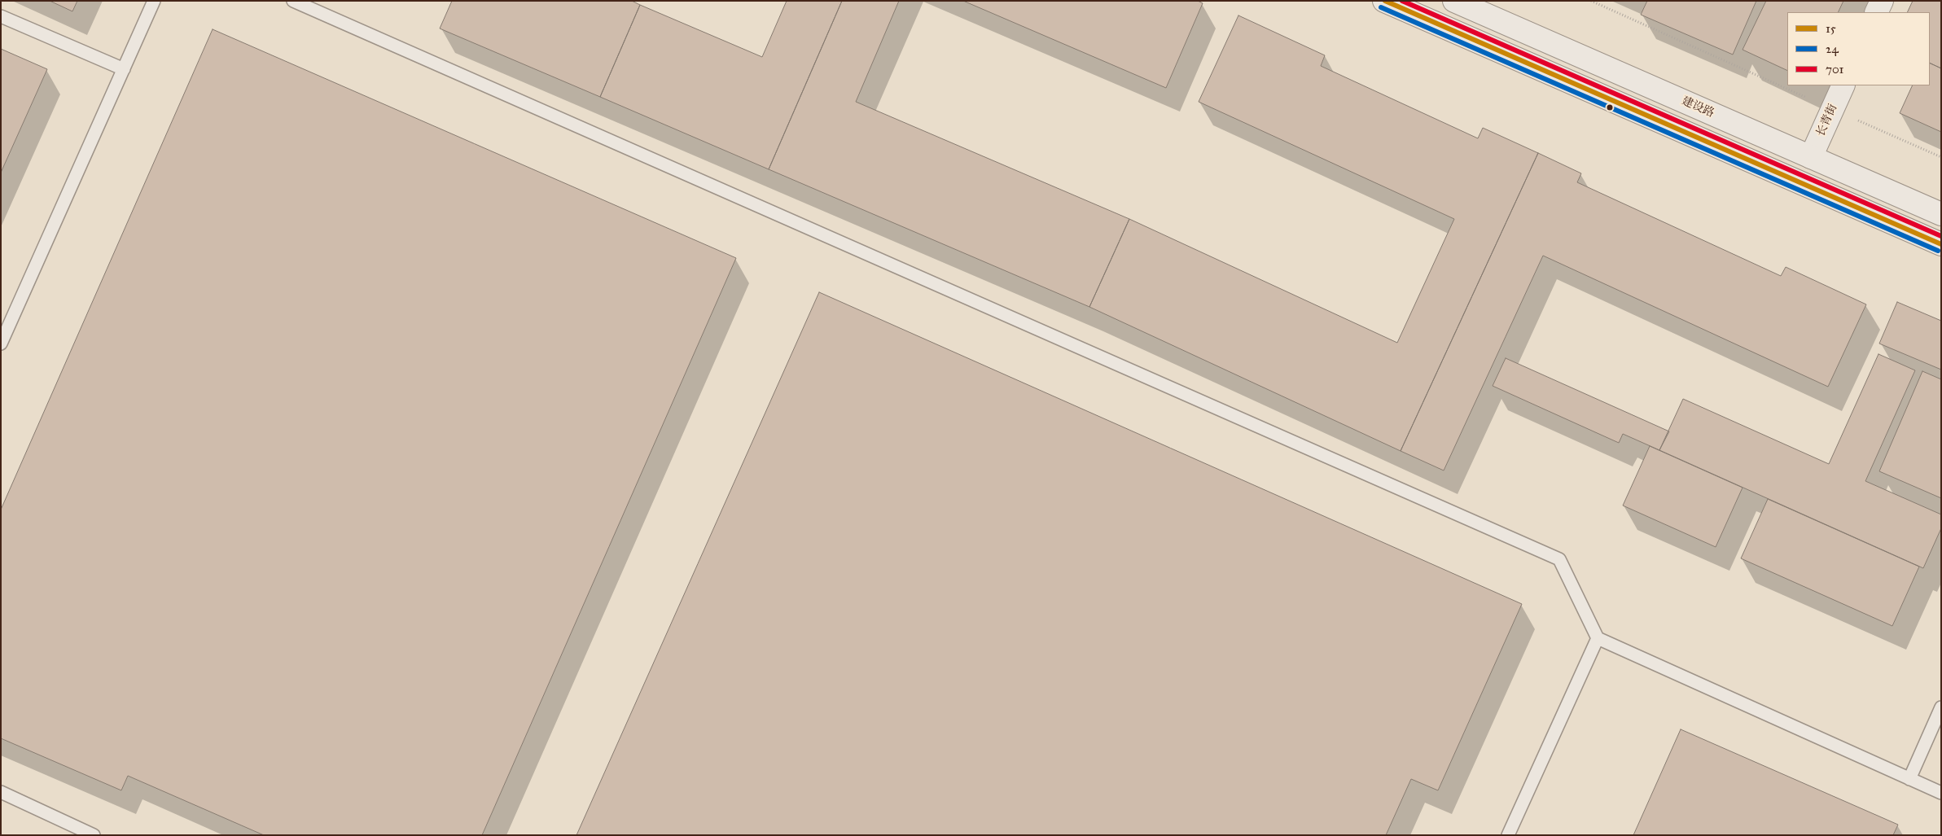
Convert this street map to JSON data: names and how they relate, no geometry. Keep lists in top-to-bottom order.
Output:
{
  "streets": {
    "street": ["建设路", "长青街"]
  },
  "crossings": [
    ["建设路", "长青街"]
  ],
  "lines": ["transit line 15", "transit line 701", "transit line 24"],
  "legend": ["15", "24", "701"]
}
